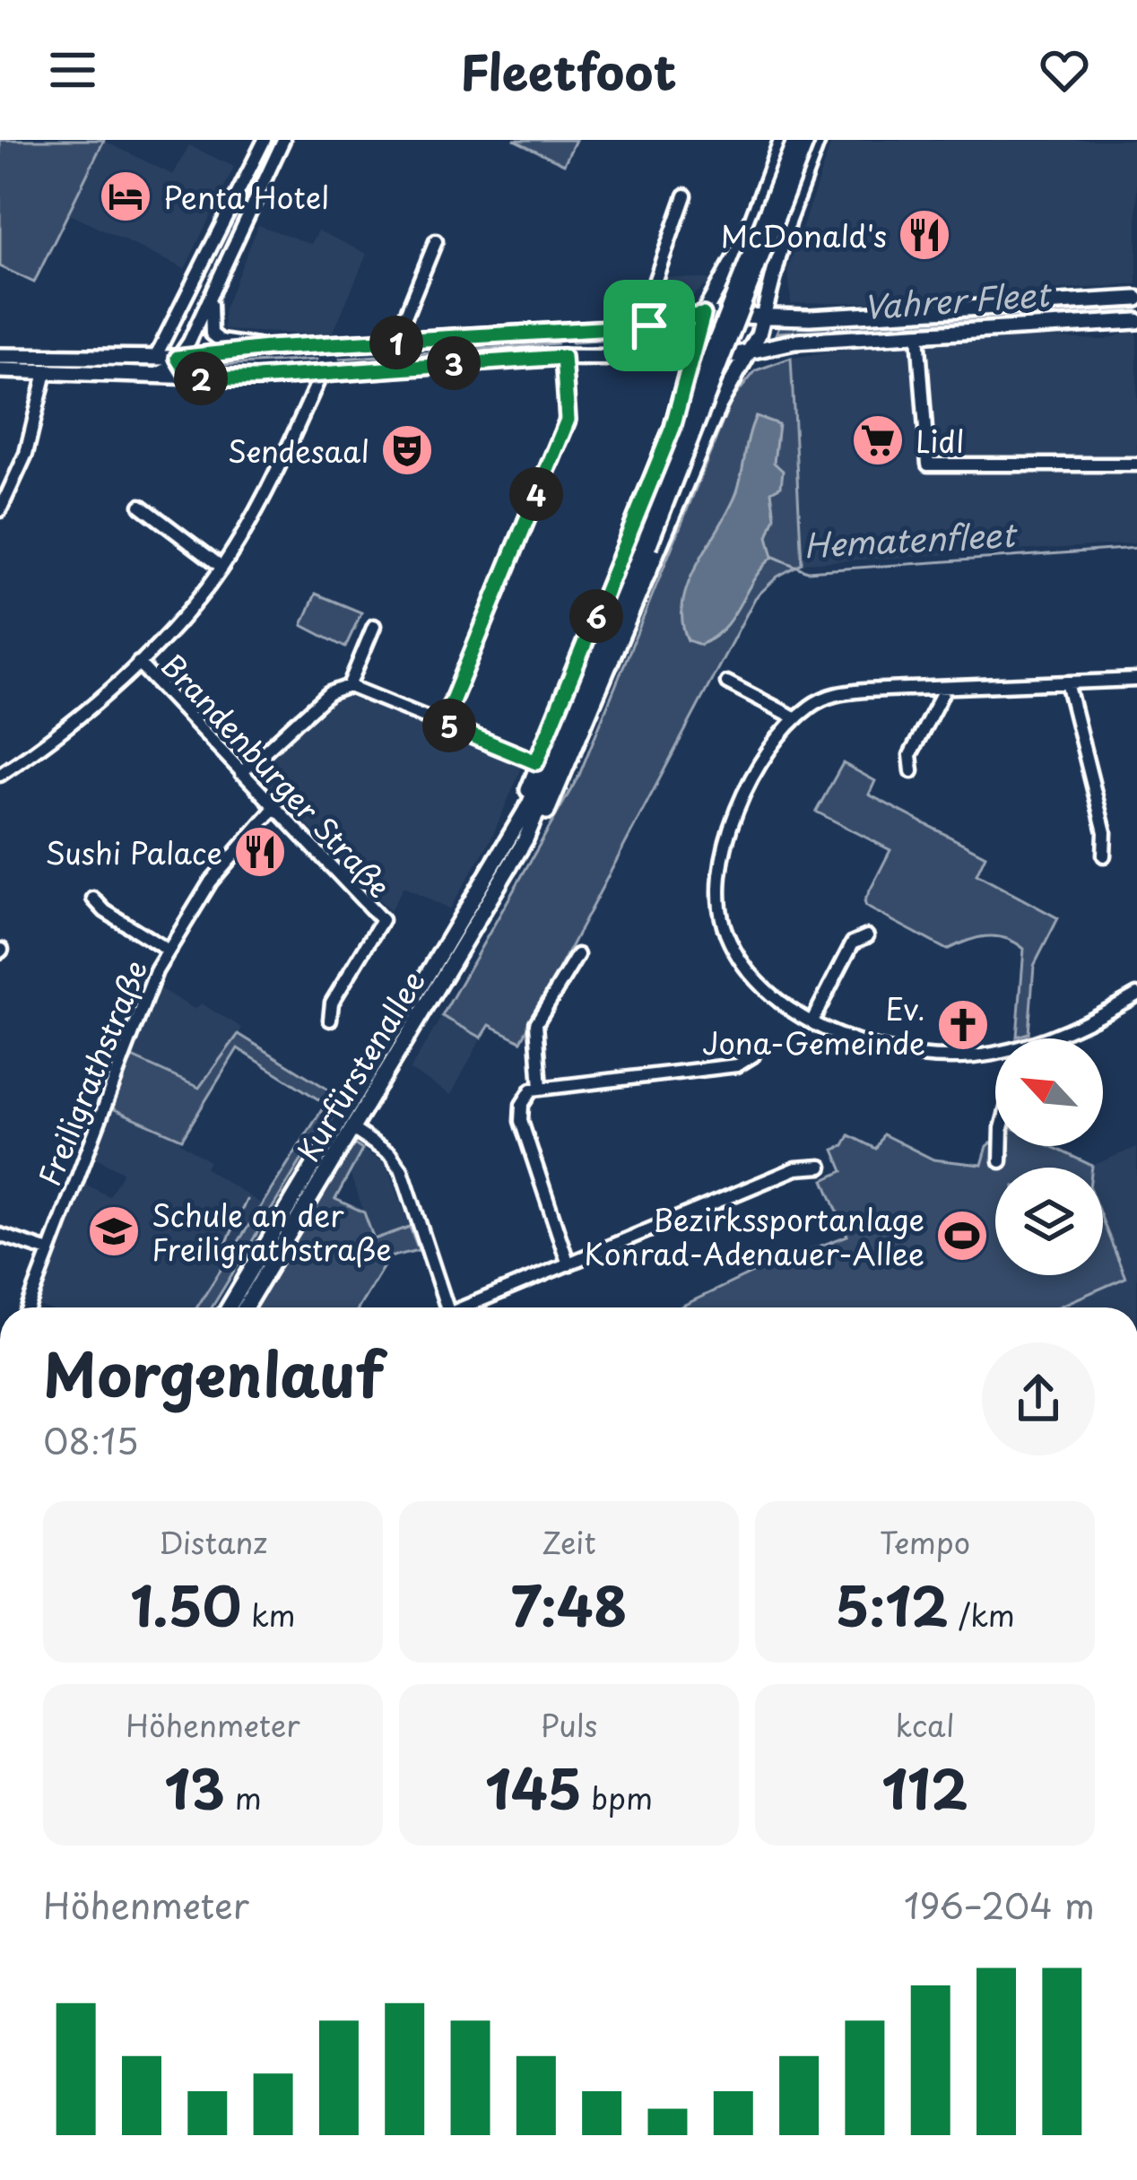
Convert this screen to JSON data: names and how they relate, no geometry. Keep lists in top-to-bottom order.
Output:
{
  "streets": {
    "main road": ["Kurfürstenallee"],
    "street": ["Brandenburger Straße", "Freiligrathstraße"]
  },
  "crossings": [
    ["Brandenburger Straße", "Freiligrathstraße"]
  ],
  "water": ["Vahrer Fleet", "Hematenfleet"],
  "places": {
    "hotel": ["Penta Hotel"],
    "restaurant": ["McDonald's", "Sushi Palace"],
    "supermarket": ["Lidl"],
    "theatre": ["Sendesaal"],
    "church": ["Ev. Jona-Gemeinde"],
    "school or university": ["Schule an der Freiligrathstraße"],
    "sports": ["Bezirkssportanlage Konrad-Adenauer-Allee"]
  },
  "north": "top left",
  "page": {
    "header": "Fleetfoot",
    "pins": [
      "1",
      "3",
      "2",
      "4",
      "6",
      "5"
    ],
    "heading": ["Morgenlauf", "08:15"],
    "stats": [
      ["Distanz", "1.50 km"],
      ["Zeit", "7:48"],
      ["Tempo", "5:12 /km"],
      ["Höhenmeter", "13 m"],
      ["Puls", "145 bpm"],
      ["kcal", "112"]
    ],
    "chart": ["Höhenmeter", "196–204 m"]
  }
}
